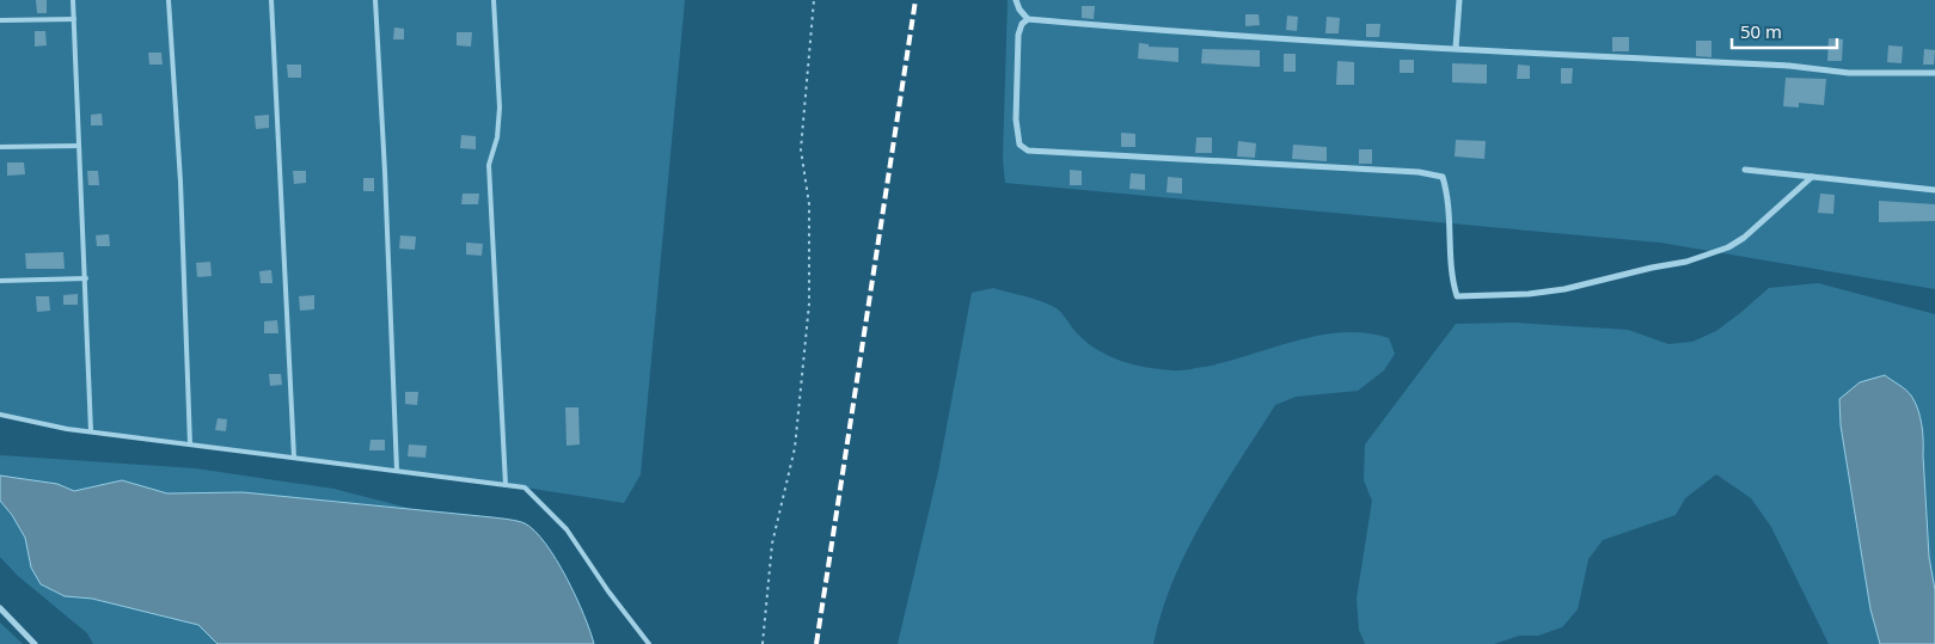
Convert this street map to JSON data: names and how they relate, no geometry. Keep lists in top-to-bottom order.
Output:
{
  "scale_bar": "50 m"
}
